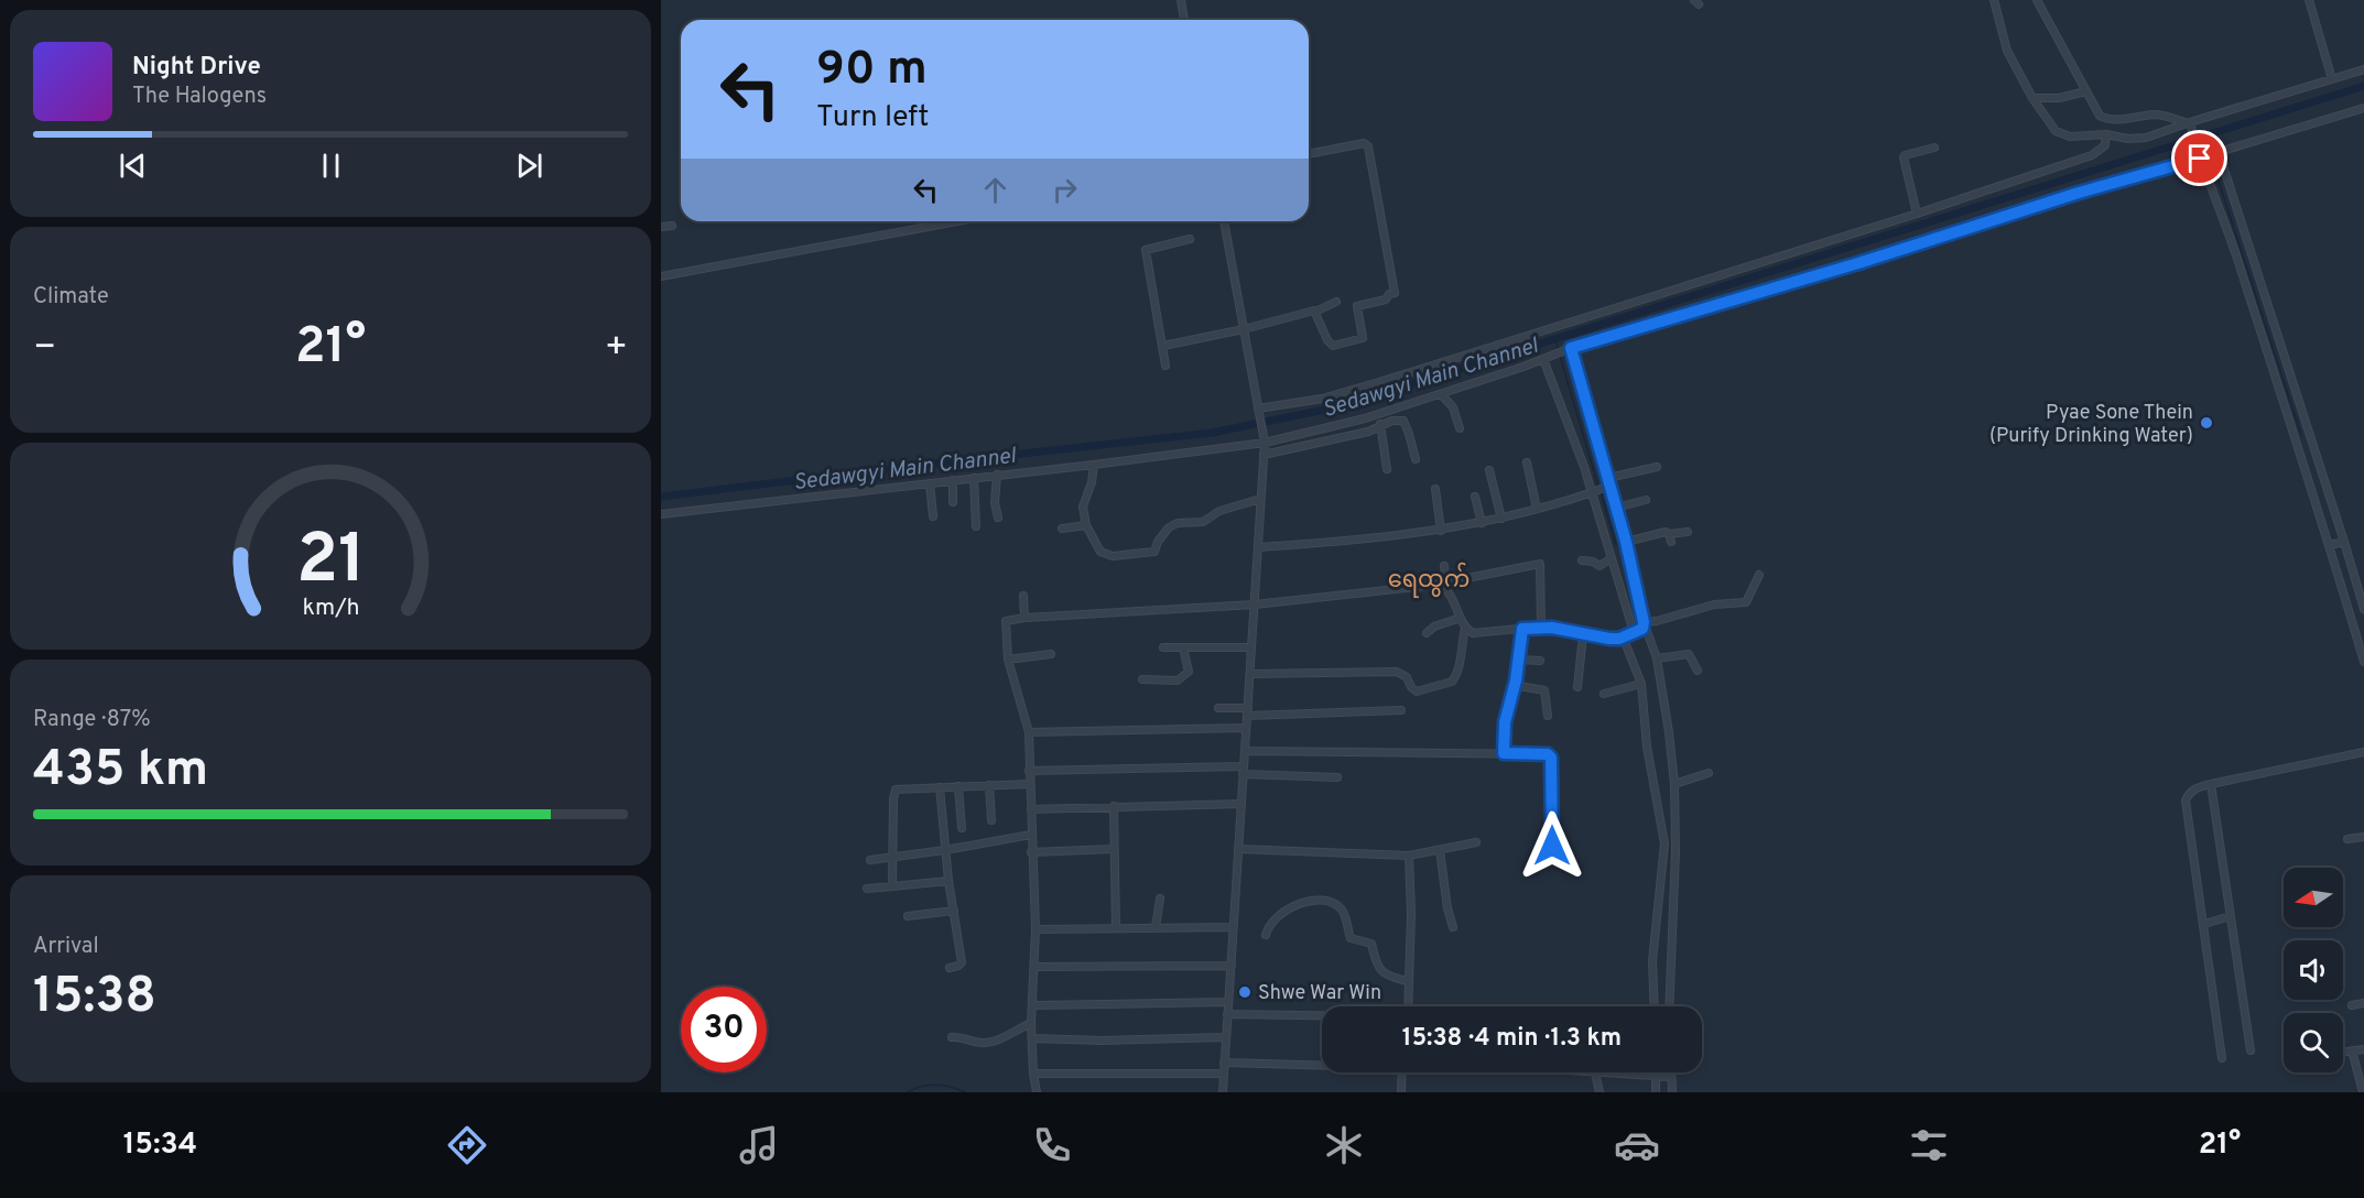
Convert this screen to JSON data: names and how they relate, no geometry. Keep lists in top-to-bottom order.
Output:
{
  "districts": ["ရေထွက်"],
  "water": ["Sedawgyi Main Channel"],
  "places": ["Pyae Sone Thein (Purify Drinking Water)", "Shwe War Win"],
  "north": "left",
  "page": {
    "turn": ["90 m", "Turn left"],
    "song": ["Night Drive", "The Halogens"],
    "tile": [
      "Climate",
      ["Range · 87%", "435 km"],
      ["Arrival", "15:38"]
    ],
    "heat": ["−", "21°", "+"],
    "limit": "30",
    "trip": "15:38 · 4 min · 1.3 km",
    "tabs": ["15:34", "21°"],
    "gauge": ["21", "km/h"]
  }
}
